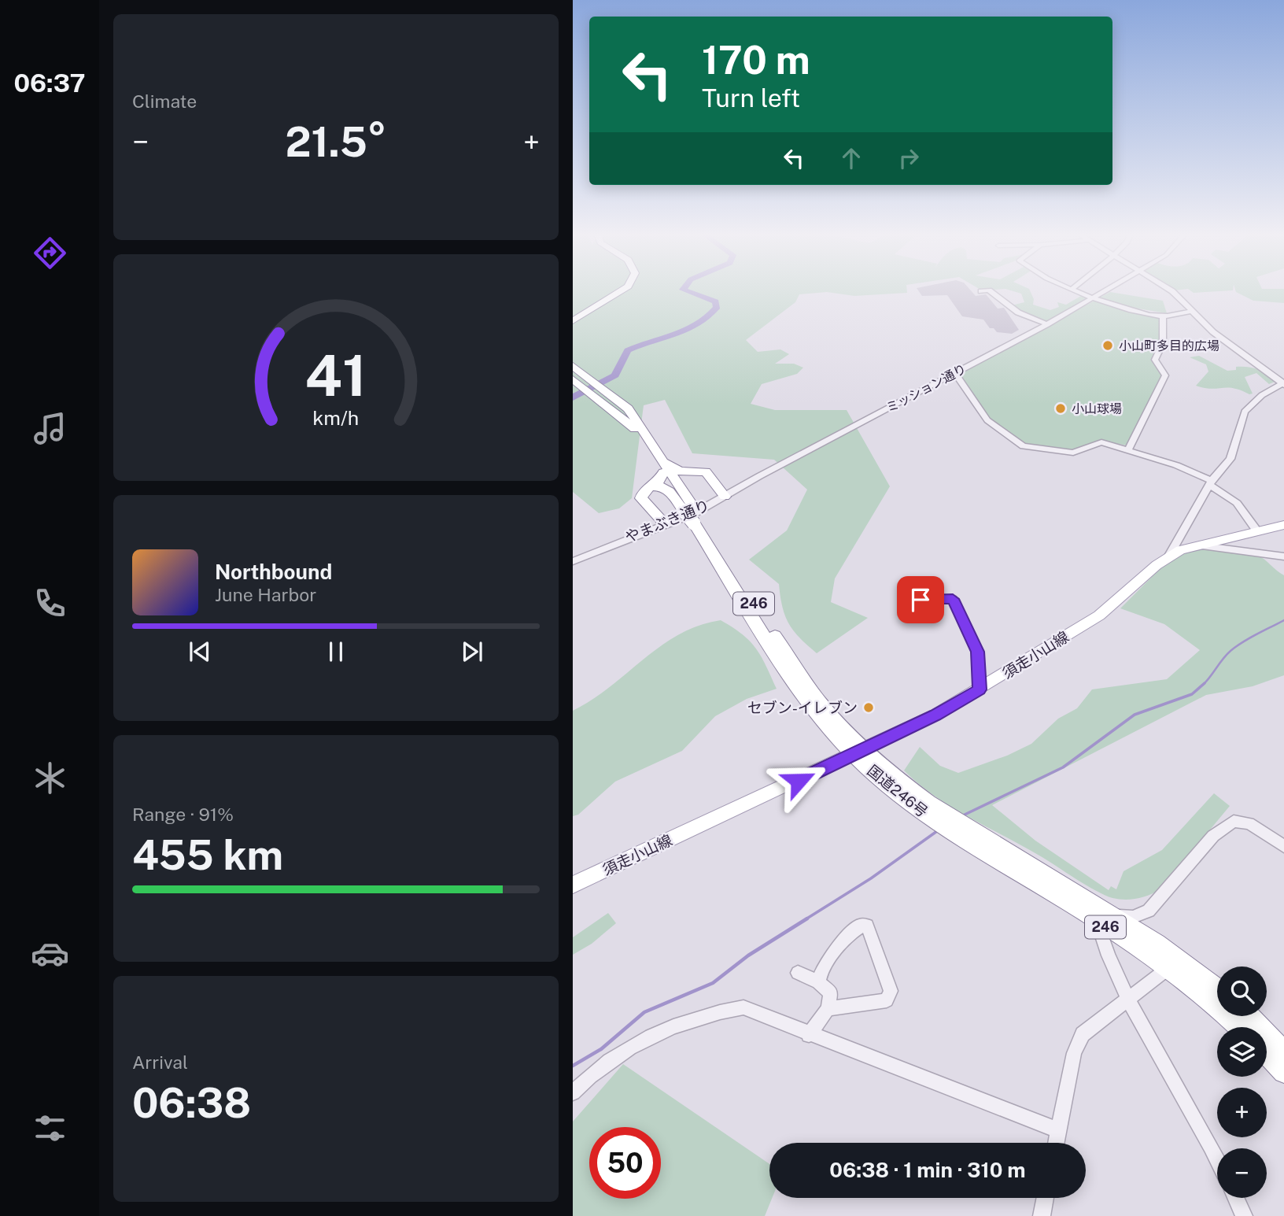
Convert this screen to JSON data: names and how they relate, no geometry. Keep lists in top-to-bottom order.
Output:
{
  "streets": {
    "highway": ["246", "国道246号"],
    "main road": ["須走小山線"],
    "street": ["ミッション通り", "やまぶき通り"]
  },
  "crossings": [
    ["ミッション通り", "やまぶき通り"],
    ["須走小山線", "国道246号"]
  ],
  "places": ["小山町多目的広場", "小山球場", "セブン-イレブン"],
  "page": {
    "tabs": "06:37",
    "tile": [
      "Climate",
      ["Range · 91%", "455 km"],
      ["Arrival", "06:38"]
    ],
    "turn": ["170 m", "Turn left"],
    "heat": ["−", "21.5°", "+"],
    "song": ["Northbound", "June Harbor"],
    "map_buttons": ["+", "−"],
    "limit": "50",
    "trip": "06:38 · 1 min · 310 m",
    "gauge": ["41", "km/h"]
  }
}
